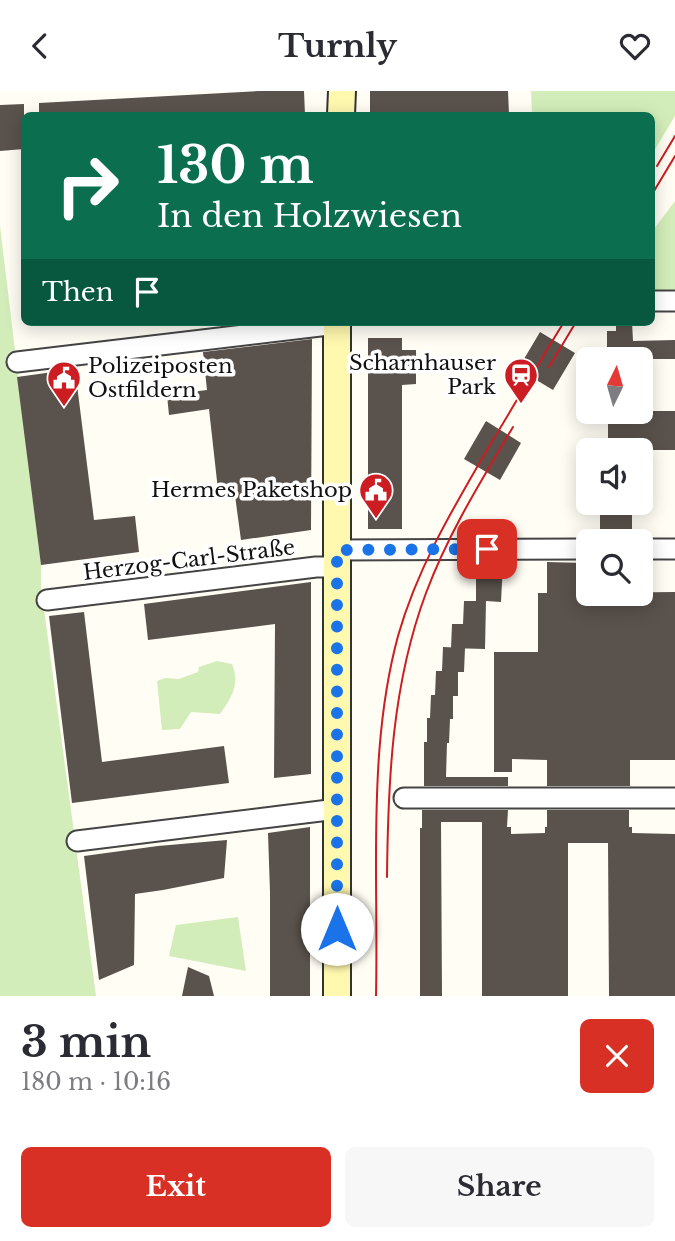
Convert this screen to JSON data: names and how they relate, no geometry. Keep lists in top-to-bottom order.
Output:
{
  "streets": {
    "street": ["Herzog-Carl-Straße"]
  },
  "places": {
    "station": ["Scharnhauser Park"],
    "public building": ["Polizeiposten Ostfildern", "Hermes Paketshop"]
  },
  "north": "top",
  "page": {
    "header": "Turnly",
    "turn": ["130 m", "In den Holzwiesen"],
    "then": "Then",
    "heading": ["3 min", "180 m · 10:16"],
    "buttons": ["Exit", "Share"]
  }
}
